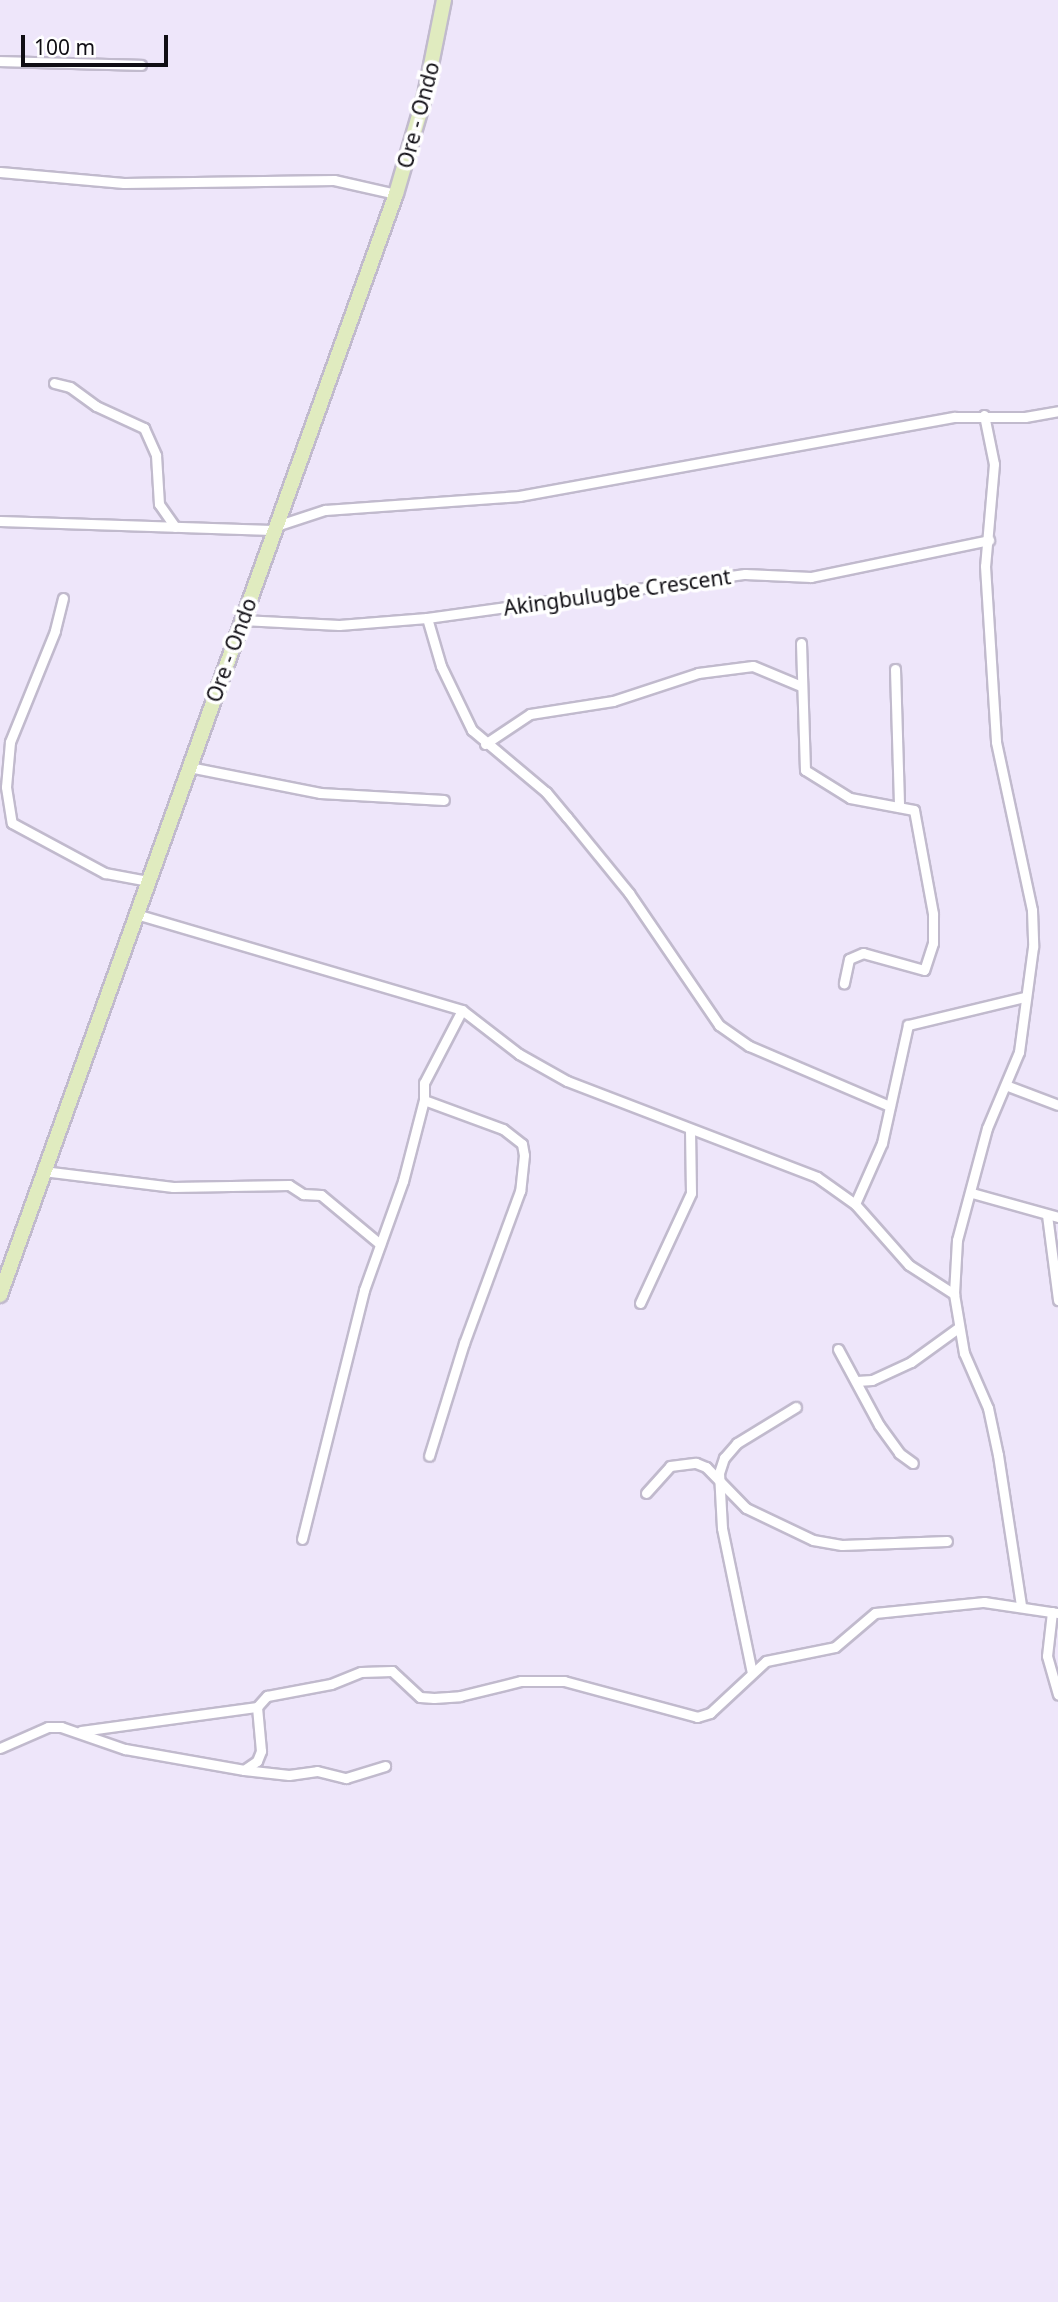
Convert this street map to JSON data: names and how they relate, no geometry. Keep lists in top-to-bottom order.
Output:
{
  "streets": {
    "main road": ["Ore - Ondo"],
    "street": ["Akingbulugbe Crescent"]
  },
  "crossings": [
    ["Ore - Ondo", "Akingbulugbe Crescent"]
  ],
  "scale_bar": "100 m"
}
